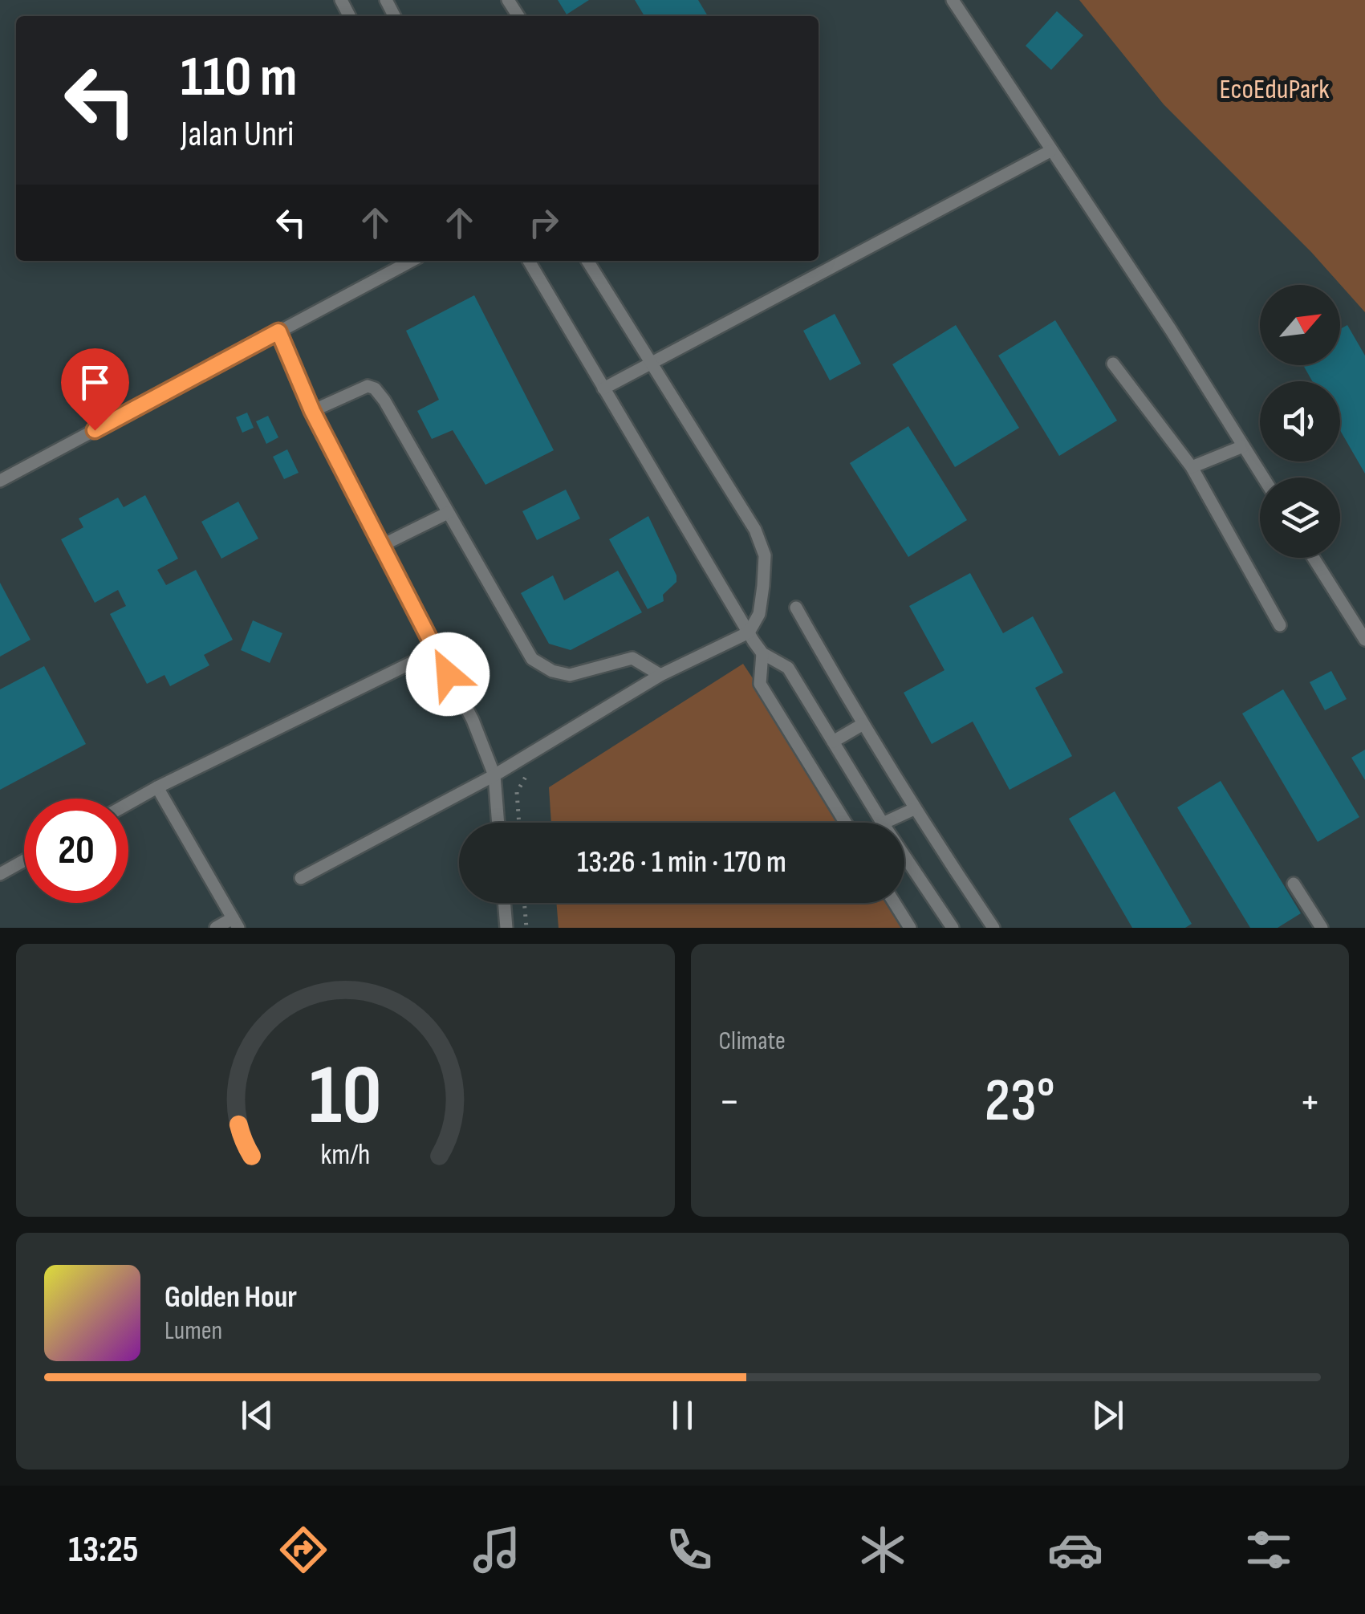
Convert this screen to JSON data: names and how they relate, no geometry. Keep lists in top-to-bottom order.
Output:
{
  "parks": ["EcoEduPark"],
  "north": "top right",
  "page": {
    "turn": ["110 m", "Jalan Unri"],
    "limit": "20",
    "trip": "13:26 · 1 min · 170 m",
    "tile": "Climate",
    "heat": ["−", "23°", "+"],
    "song": ["Golden Hour", "Lumen"],
    "tabs": "13:25",
    "gauge": ["10", "km/h"]
  }
}
